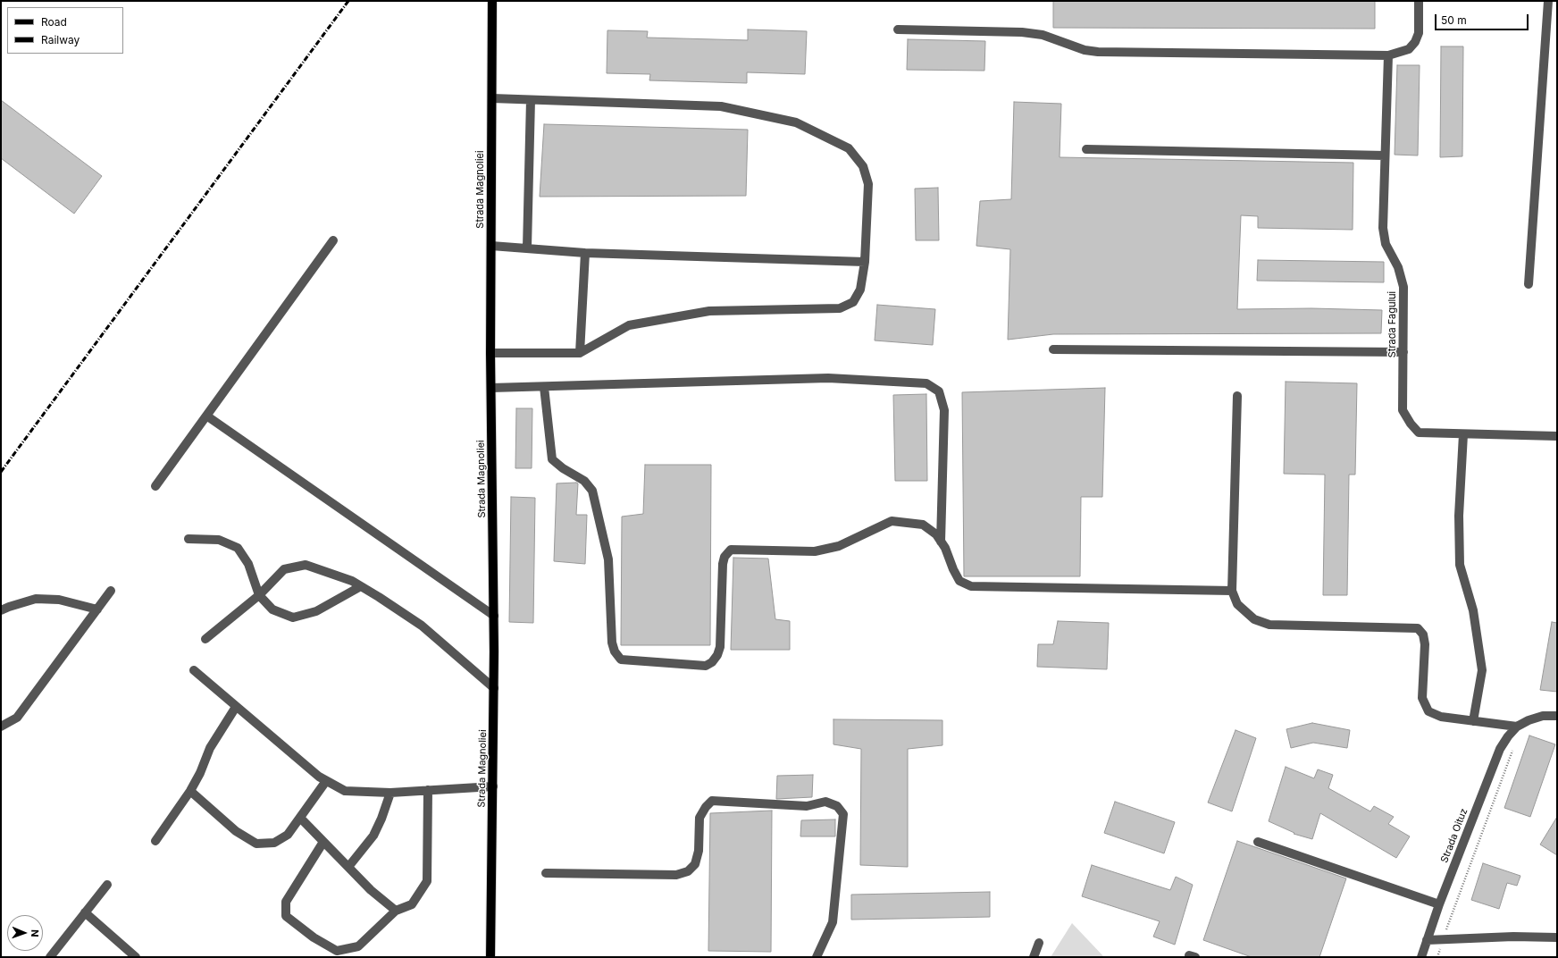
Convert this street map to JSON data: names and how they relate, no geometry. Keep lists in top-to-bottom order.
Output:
{
  "streets": {
    "main road": ["Strada Magnoliei"],
    "street": ["Strada Fagului", "Strada Oituz"]
  },
  "legend": ["Road", "Railway"],
  "scale_bar": "50 m",
  "north": "right"
}
